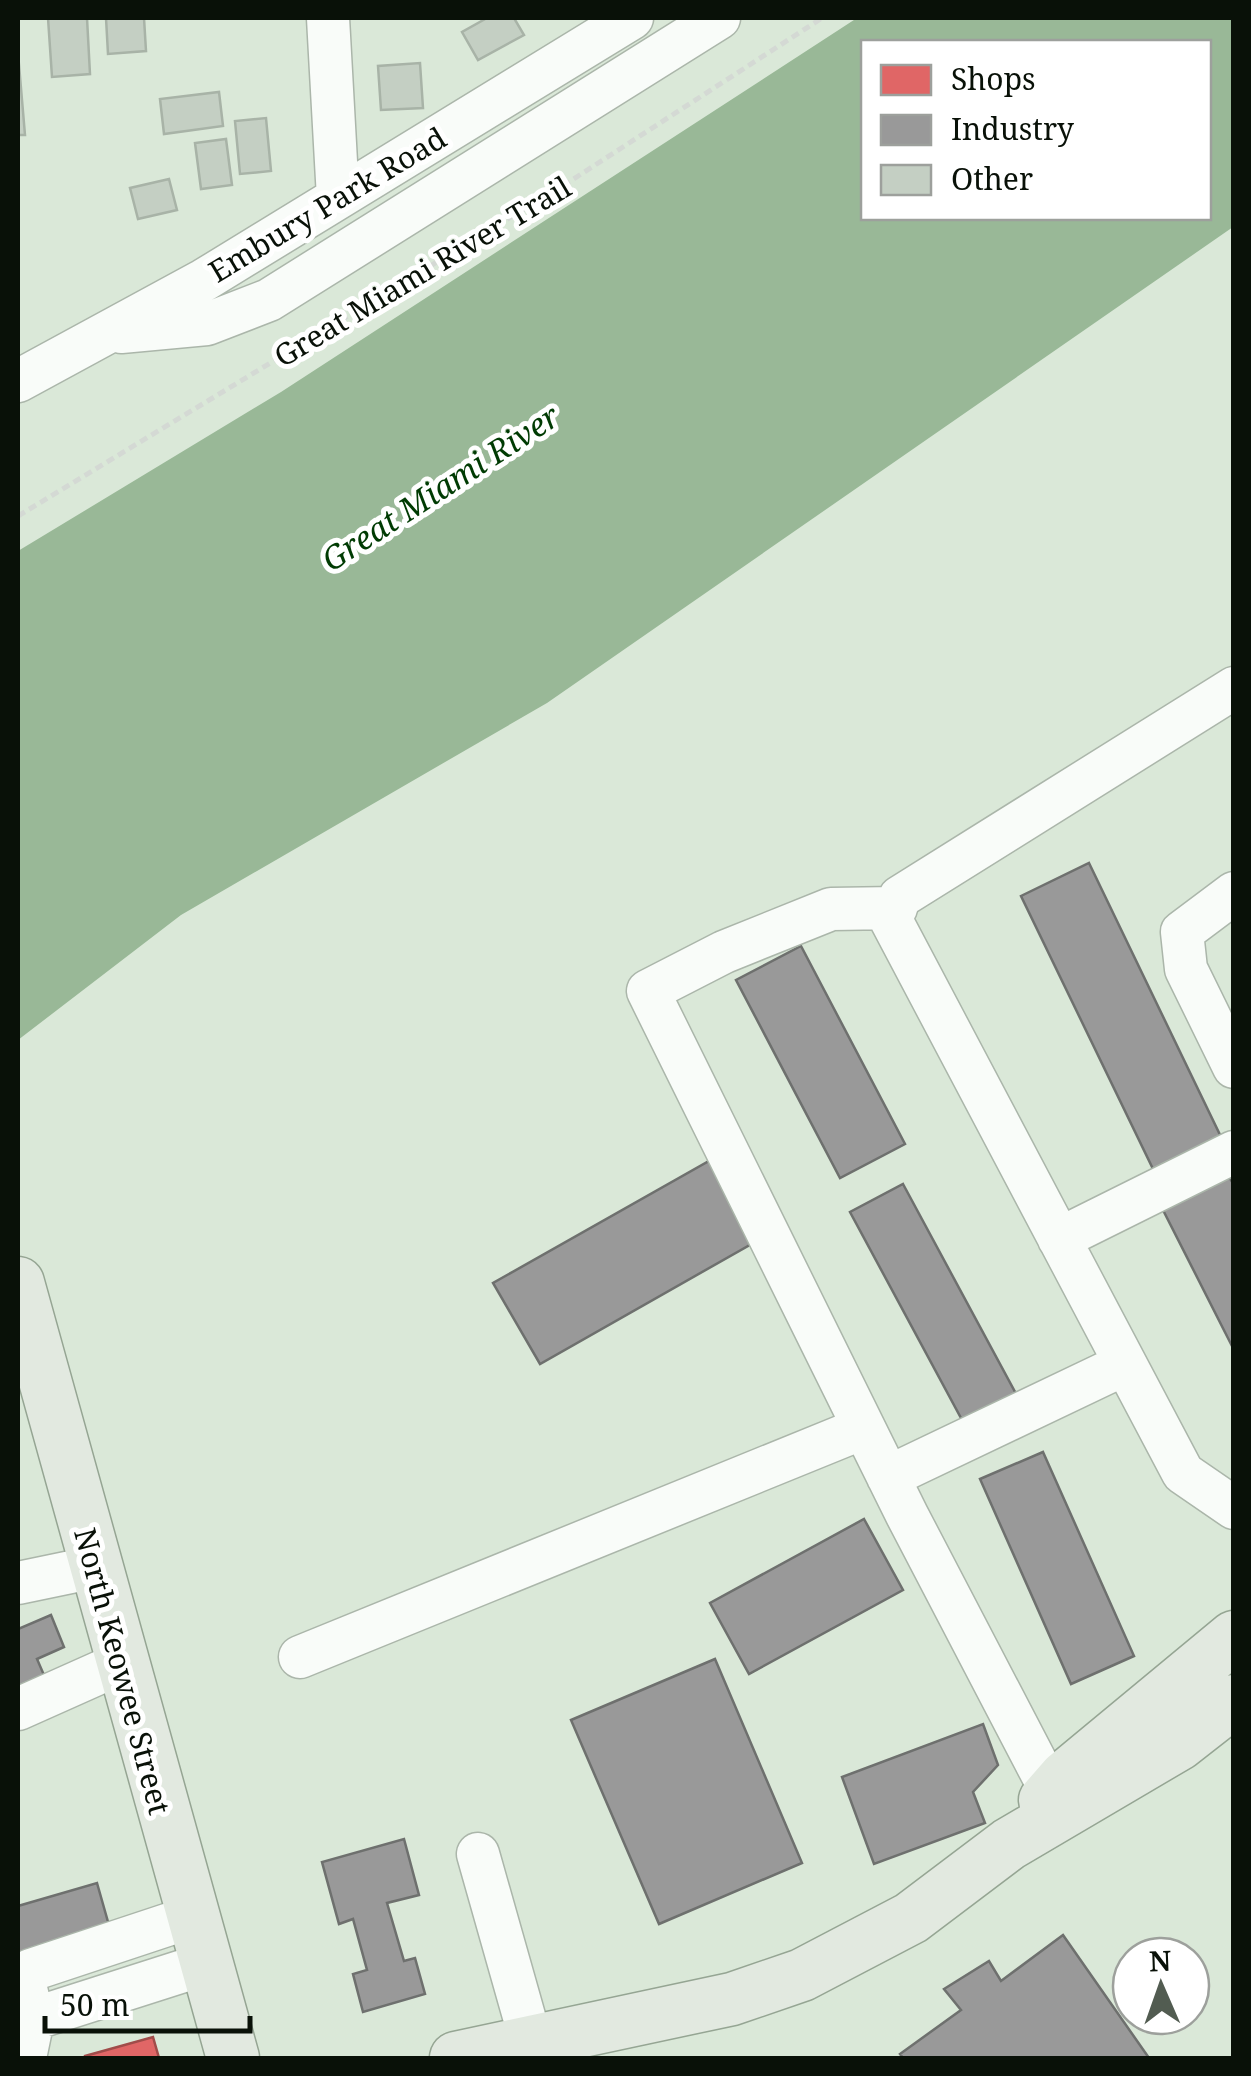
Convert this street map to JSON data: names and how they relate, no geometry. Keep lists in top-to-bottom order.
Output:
{
  "streets": {
    "main road": ["North Keowee Street"],
    "street": ["Embury Park Road"],
    "path": ["Great Miami River Trail"]
  },
  "water": ["Great Miami River"],
  "legend": ["Shops", "Industry", "Other"],
  "scale_bar": "50 m",
  "north": "top"
}
